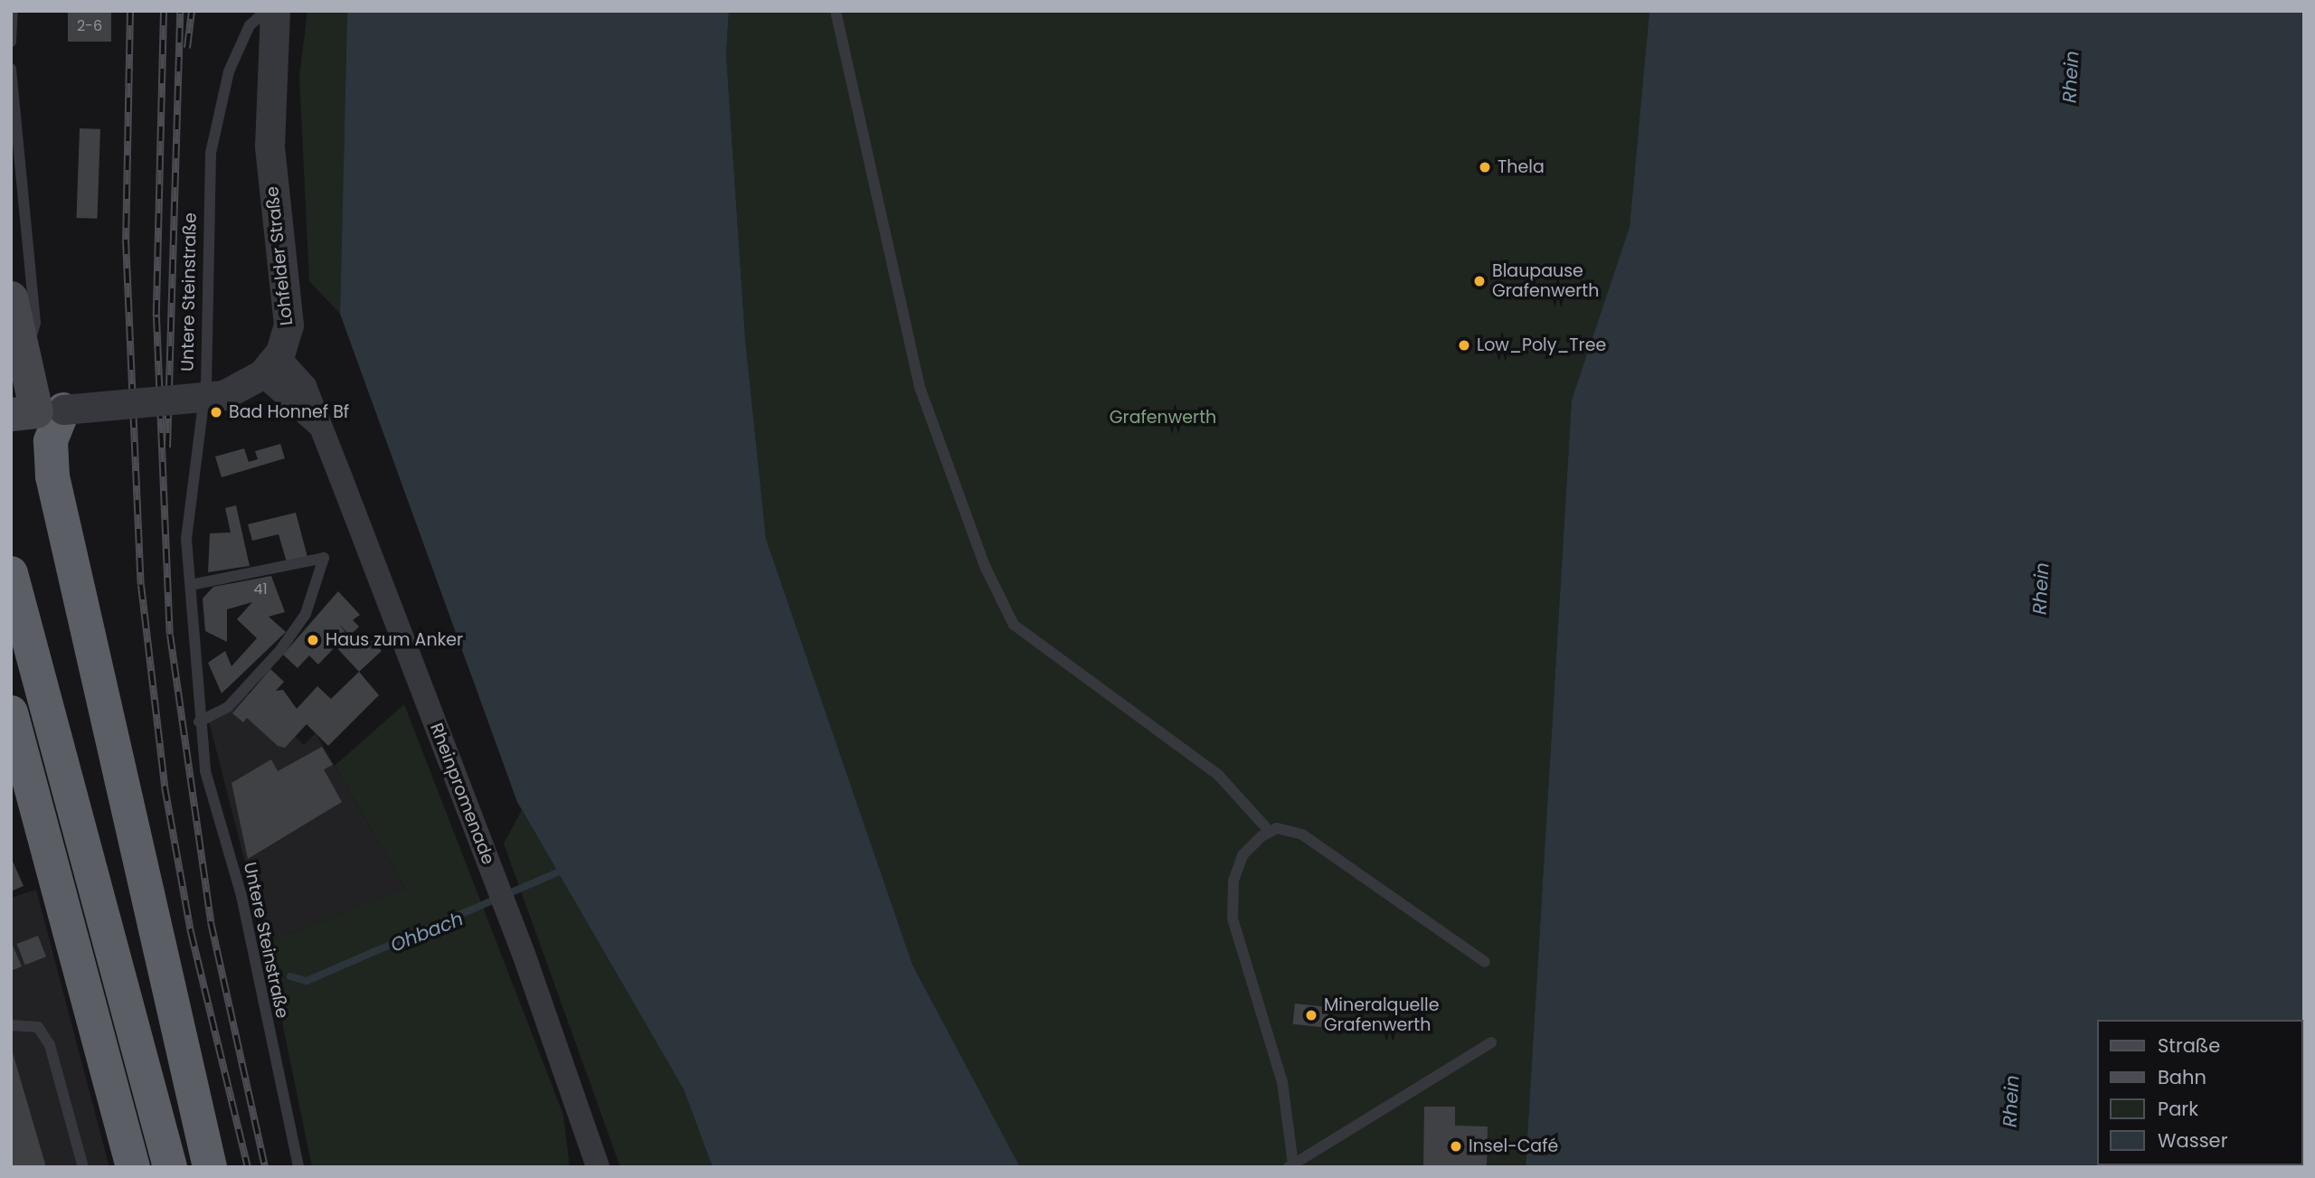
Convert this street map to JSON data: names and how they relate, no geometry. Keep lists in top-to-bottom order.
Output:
{
  "streets": {
    "street": ["Lohfelder Straße", "Rheinpromenade"],
    "lane": ["Untere Steinstraße"]
  },
  "crossings": [
    ["Lohfelder Straße", "Rheinpromenade"]
  ],
  "water": ["Rhein", "Ohbach"],
  "parks": ["Grafenwerth"],
  "places": [
    "Thela",
    "Blaupause Grafenwerth",
    "Low_Poly_Tree",
    "Bad Honnef Bf",
    "Haus zum Anker",
    "Mineralquelle Grafenwerth",
    "Insel-Café"
  ],
  "house_numbers": ["2-6", "41"],
  "legend": [
    "Straße",
    "Bahn",
    "Park",
    "Wasser"
  ]
}
